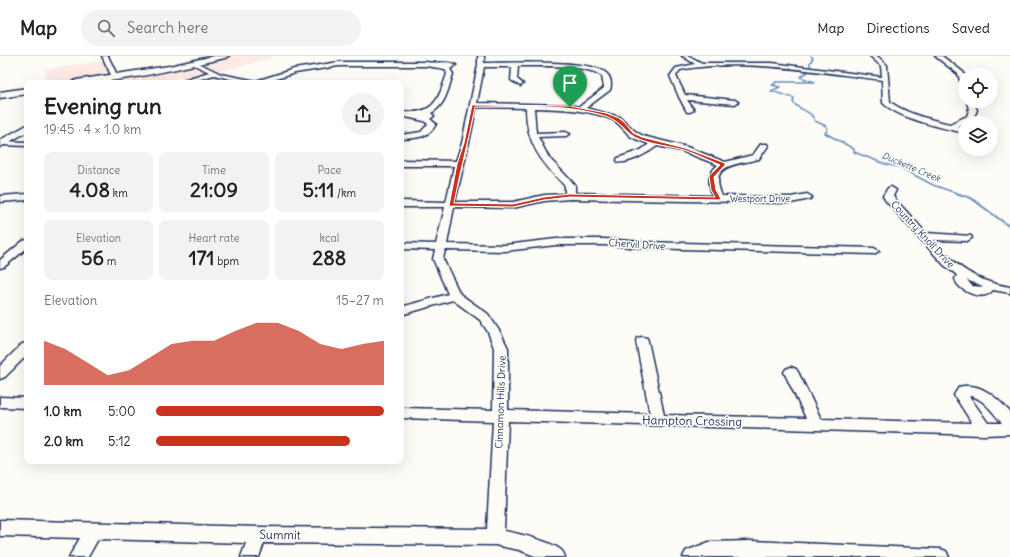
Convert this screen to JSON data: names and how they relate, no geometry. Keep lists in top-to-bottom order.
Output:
{
  "streets": {
    "street": [
      "Westport Drive",
      "Country Knoll Drive",
      "Chervil Drive",
      "Cinnamon Hills Drive",
      "Hampton Crossing",
      "Summit"
    ]
  },
  "crossings": [
    ["Westport Drive", "Cinnamon Hills Drive"],
    ["Chervil Drive", "Cinnamon Hills Drive"],
    ["Cinnamon Hills Drive", "Hampton Crossing"],
    ["Cinnamon Hills Drive", "Summit"]
  ],
  "water": ["Duckette Creek"],
  "page": {
    "header": "Map",
    "search": "Search here",
    "nav": ["Map", "Directions", "Saved"],
    "heading": ["Evening run", "19:45 · 4 × 1.0 km"],
    "stats": [
      ["Distance", "4.08 km"],
      ["Time", "21:09"],
      ["Pace", "5:11 /km"],
      ["Elevation", "56 m"],
      ["Heart rate", "171 bpm"],
      ["kcal", "288"]
    ],
    "chart": ["Elevation", "15–27 m"],
    "list": [
      {
        "name": "1.0 km",
        "note": "5:00"
      },
      {
        "name": "2.0 km",
        "note": "5:12"
      }
    ]
  }
}
